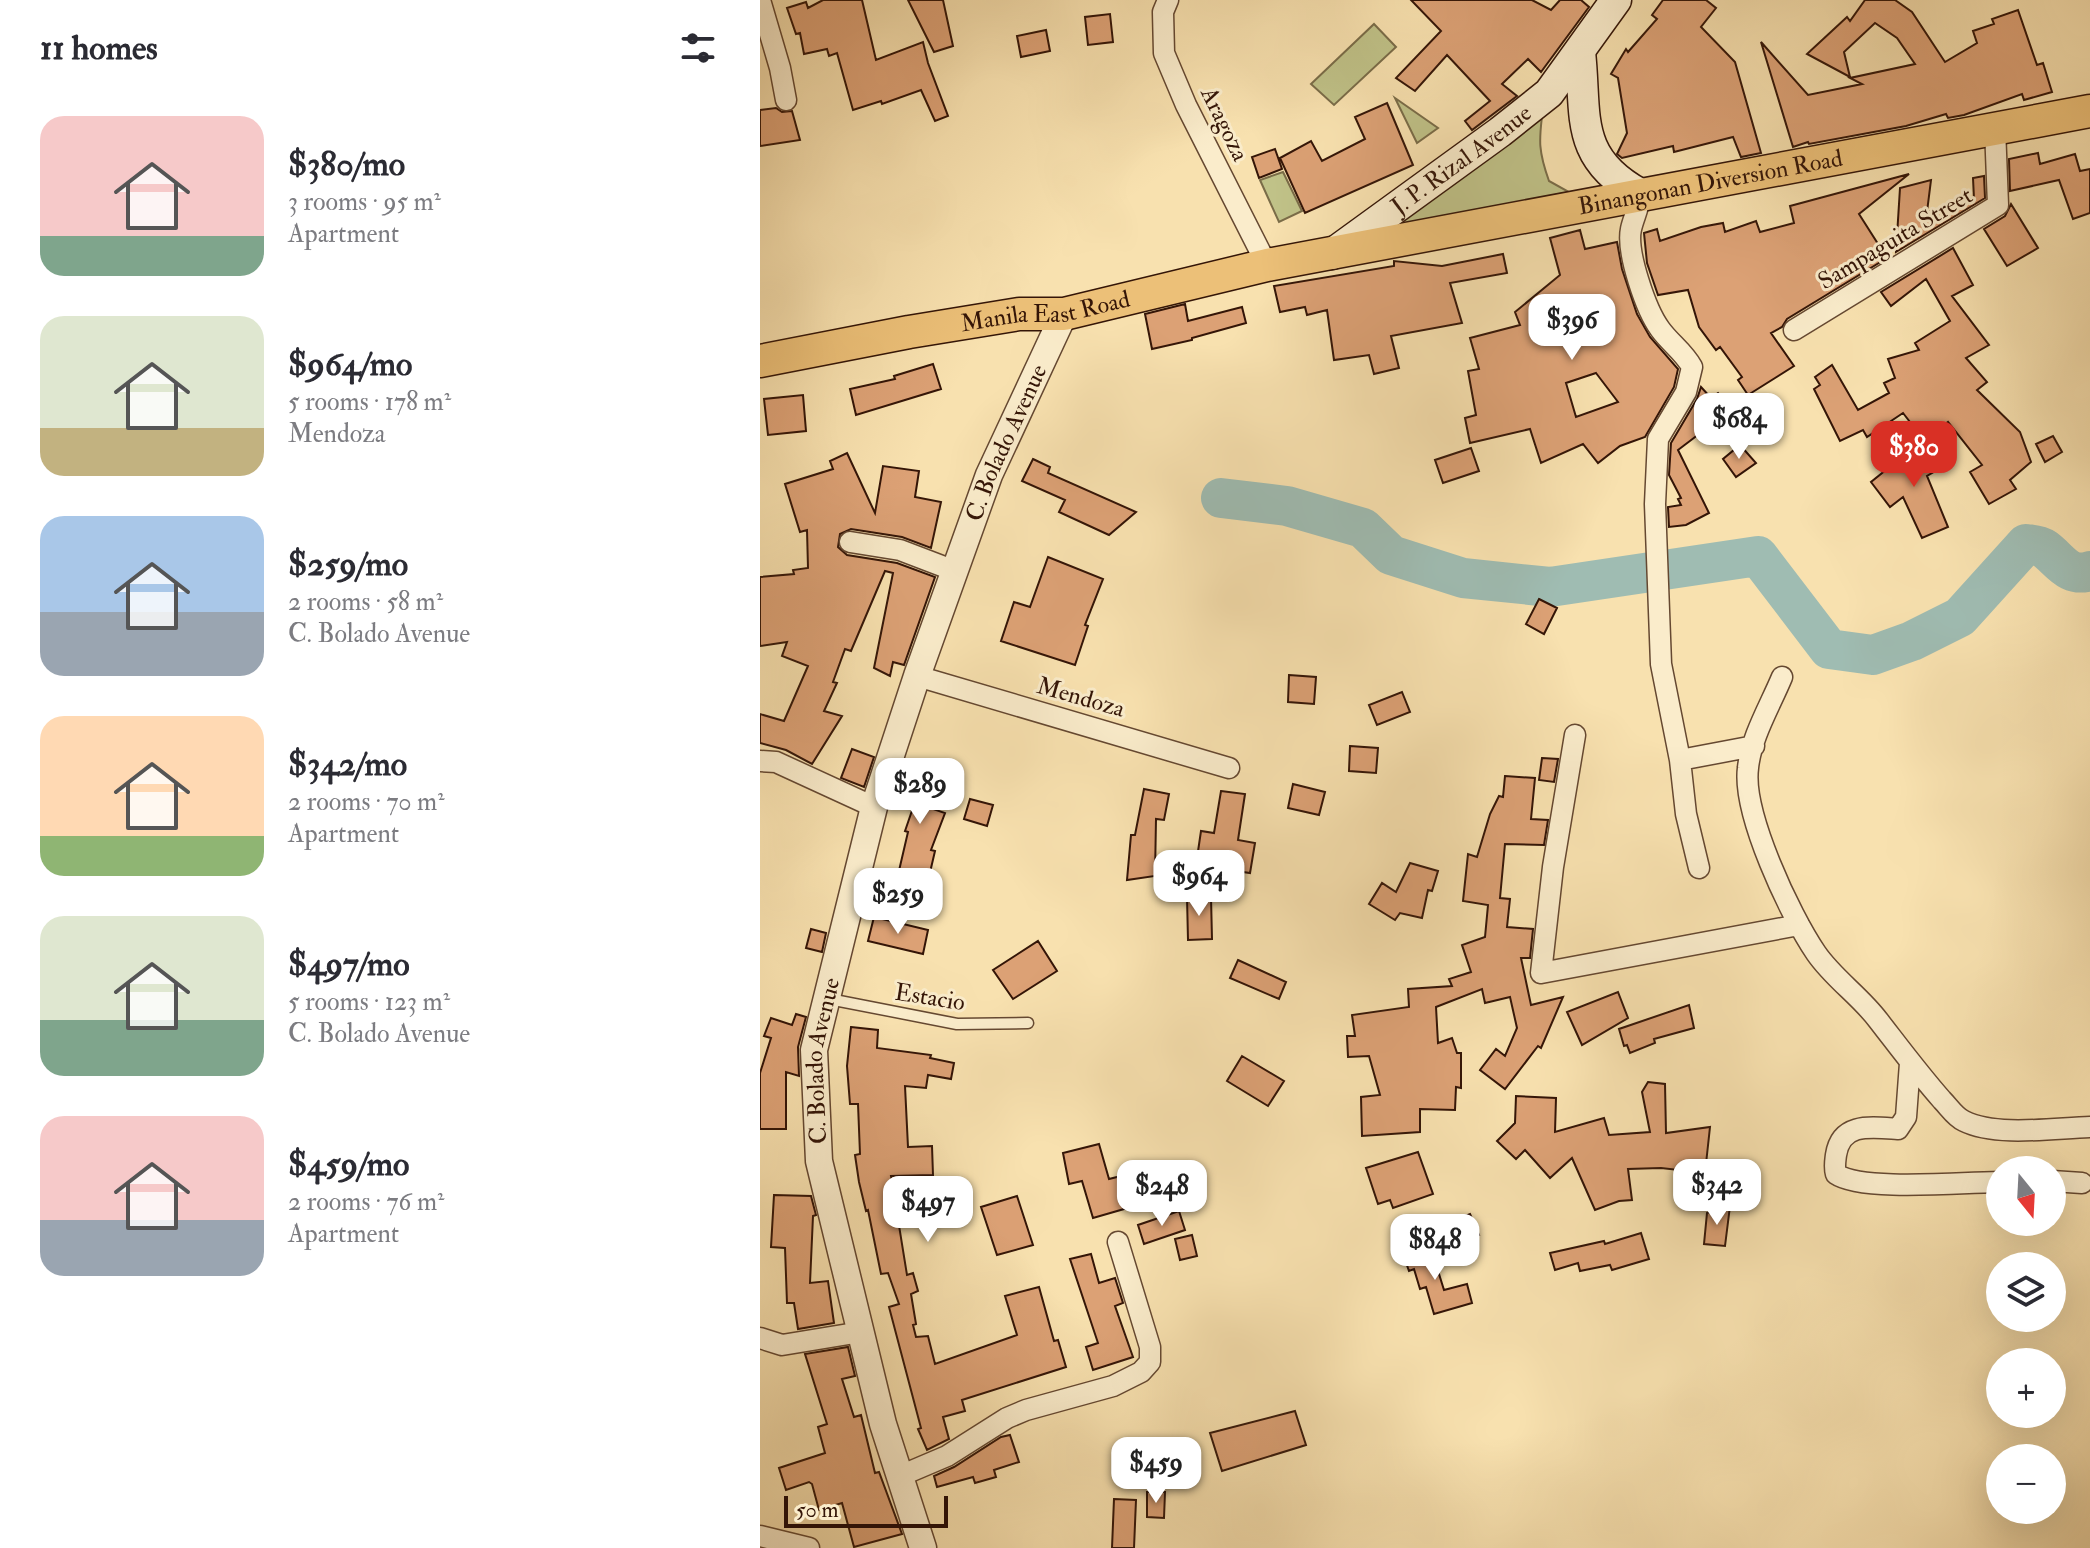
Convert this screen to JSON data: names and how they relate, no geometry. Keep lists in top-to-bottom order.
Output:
{
  "streets": {
    "main road": ["J. P. Rizal Avenue", "Binangonan Diversion Road", "Manila East Road"],
    "street": [
      "Aragoza",
      "Sampaguita Street",
      "C. Bolado Avenue",
      "Mendoza"
    ],
    "lane": ["Estacio"]
  },
  "crossings": [
    ["Aragoza", "Manila East Road"],
    ["J. P. Rizal Avenue", "Binangonan Diversion Road"],
    ["J. P. Rizal Avenue", "Manila East Road"],
    ["Binangonan Diversion Road", "Sampaguita Street"],
    ["Binangonan Diversion Road", "Manila East Road"],
    ["Manila East Road", "C. Bolado Avenue"],
    ["C. Bolado Avenue", "Mendoza"],
    ["C. Bolado Avenue", "Estacio"]
  ],
  "scale_bar": "50 m",
  "north": "bottom",
  "page": {
    "heading": "11 homes",
    "list": [
      {
        "name": "$380/mo",
        "note": "3 rooms · 95 m² · Apartment"
      },
      {
        "name": "$964/mo",
        "note": "5 rooms · 178 m² · Mendoza"
      },
      {
        "name": "$259/mo",
        "note": "2 rooms · 58 m² · C. Bolado Avenue"
      },
      {
        "name": "$342/mo",
        "note": "2 rooms · 70 m² · Apartment"
      },
      {
        "name": "$497/mo",
        "note": "5 rooms · 123 m² · C. Bolado Avenue"
      },
      {
        "name": "$459/mo",
        "note": "2 rooms · 76 m² · Apartment"
      }
    ],
    "price": [
      "$396",
      "$684",
      "$380",
      "$289",
      "$964",
      "$259",
      "$342",
      "$248",
      "$497",
      "$848",
      "$459"
    ],
    "map_buttons": ["+", "−"],
    "scale": "50 m"
  }
}
